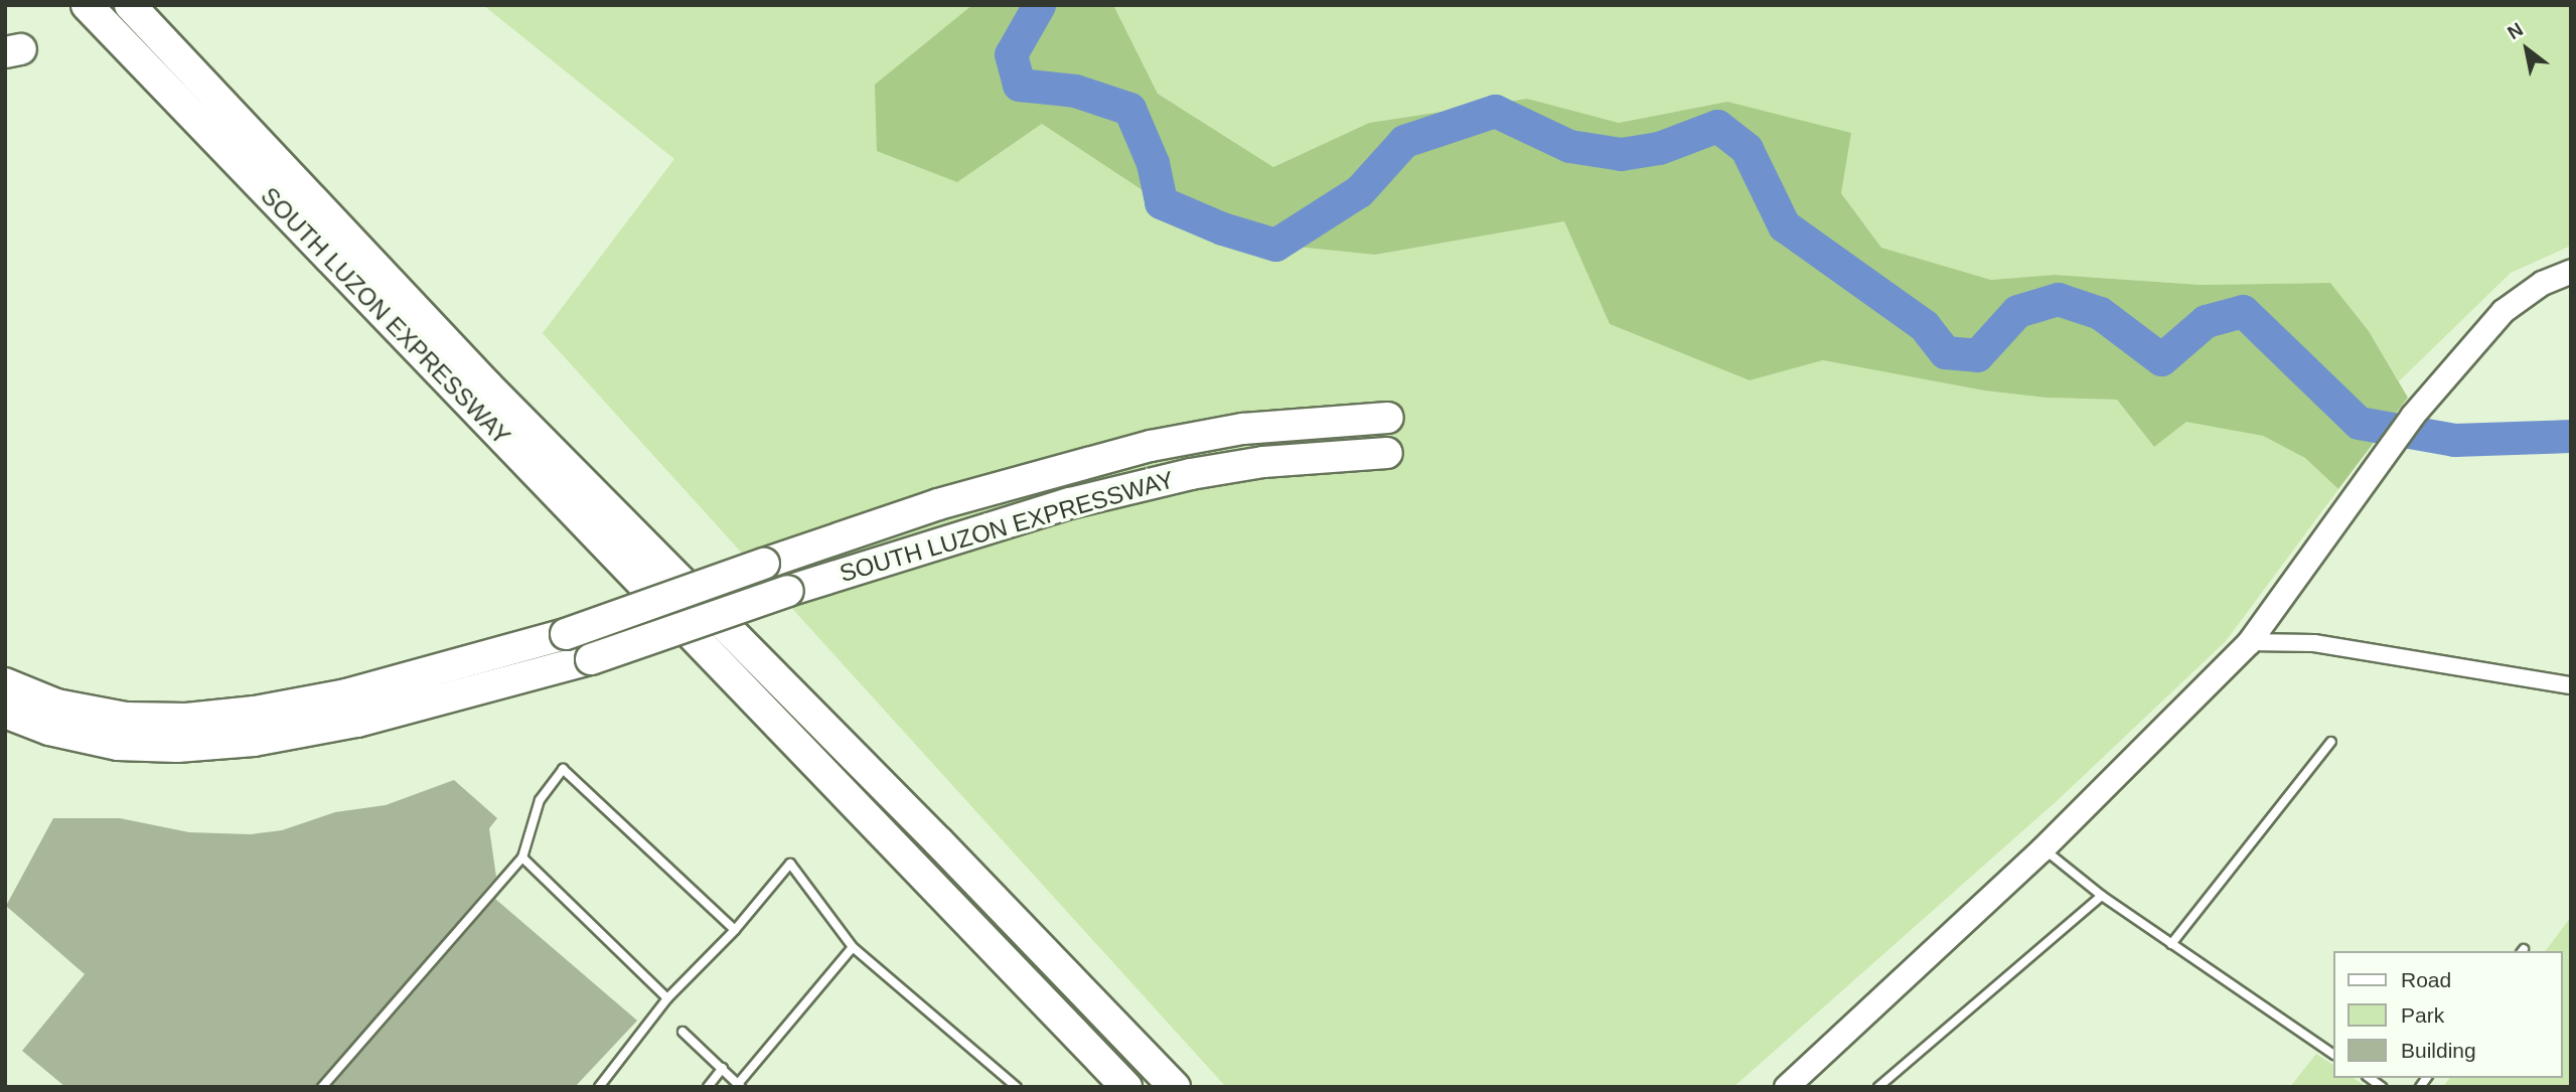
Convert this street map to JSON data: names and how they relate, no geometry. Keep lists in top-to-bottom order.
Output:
{
  "streets": {
    "highway": ["SOUTH LUZON EXPRESSWAY"]
  },
  "legend": ["Road", "Park", "Building"],
  "north": "top left"
}
